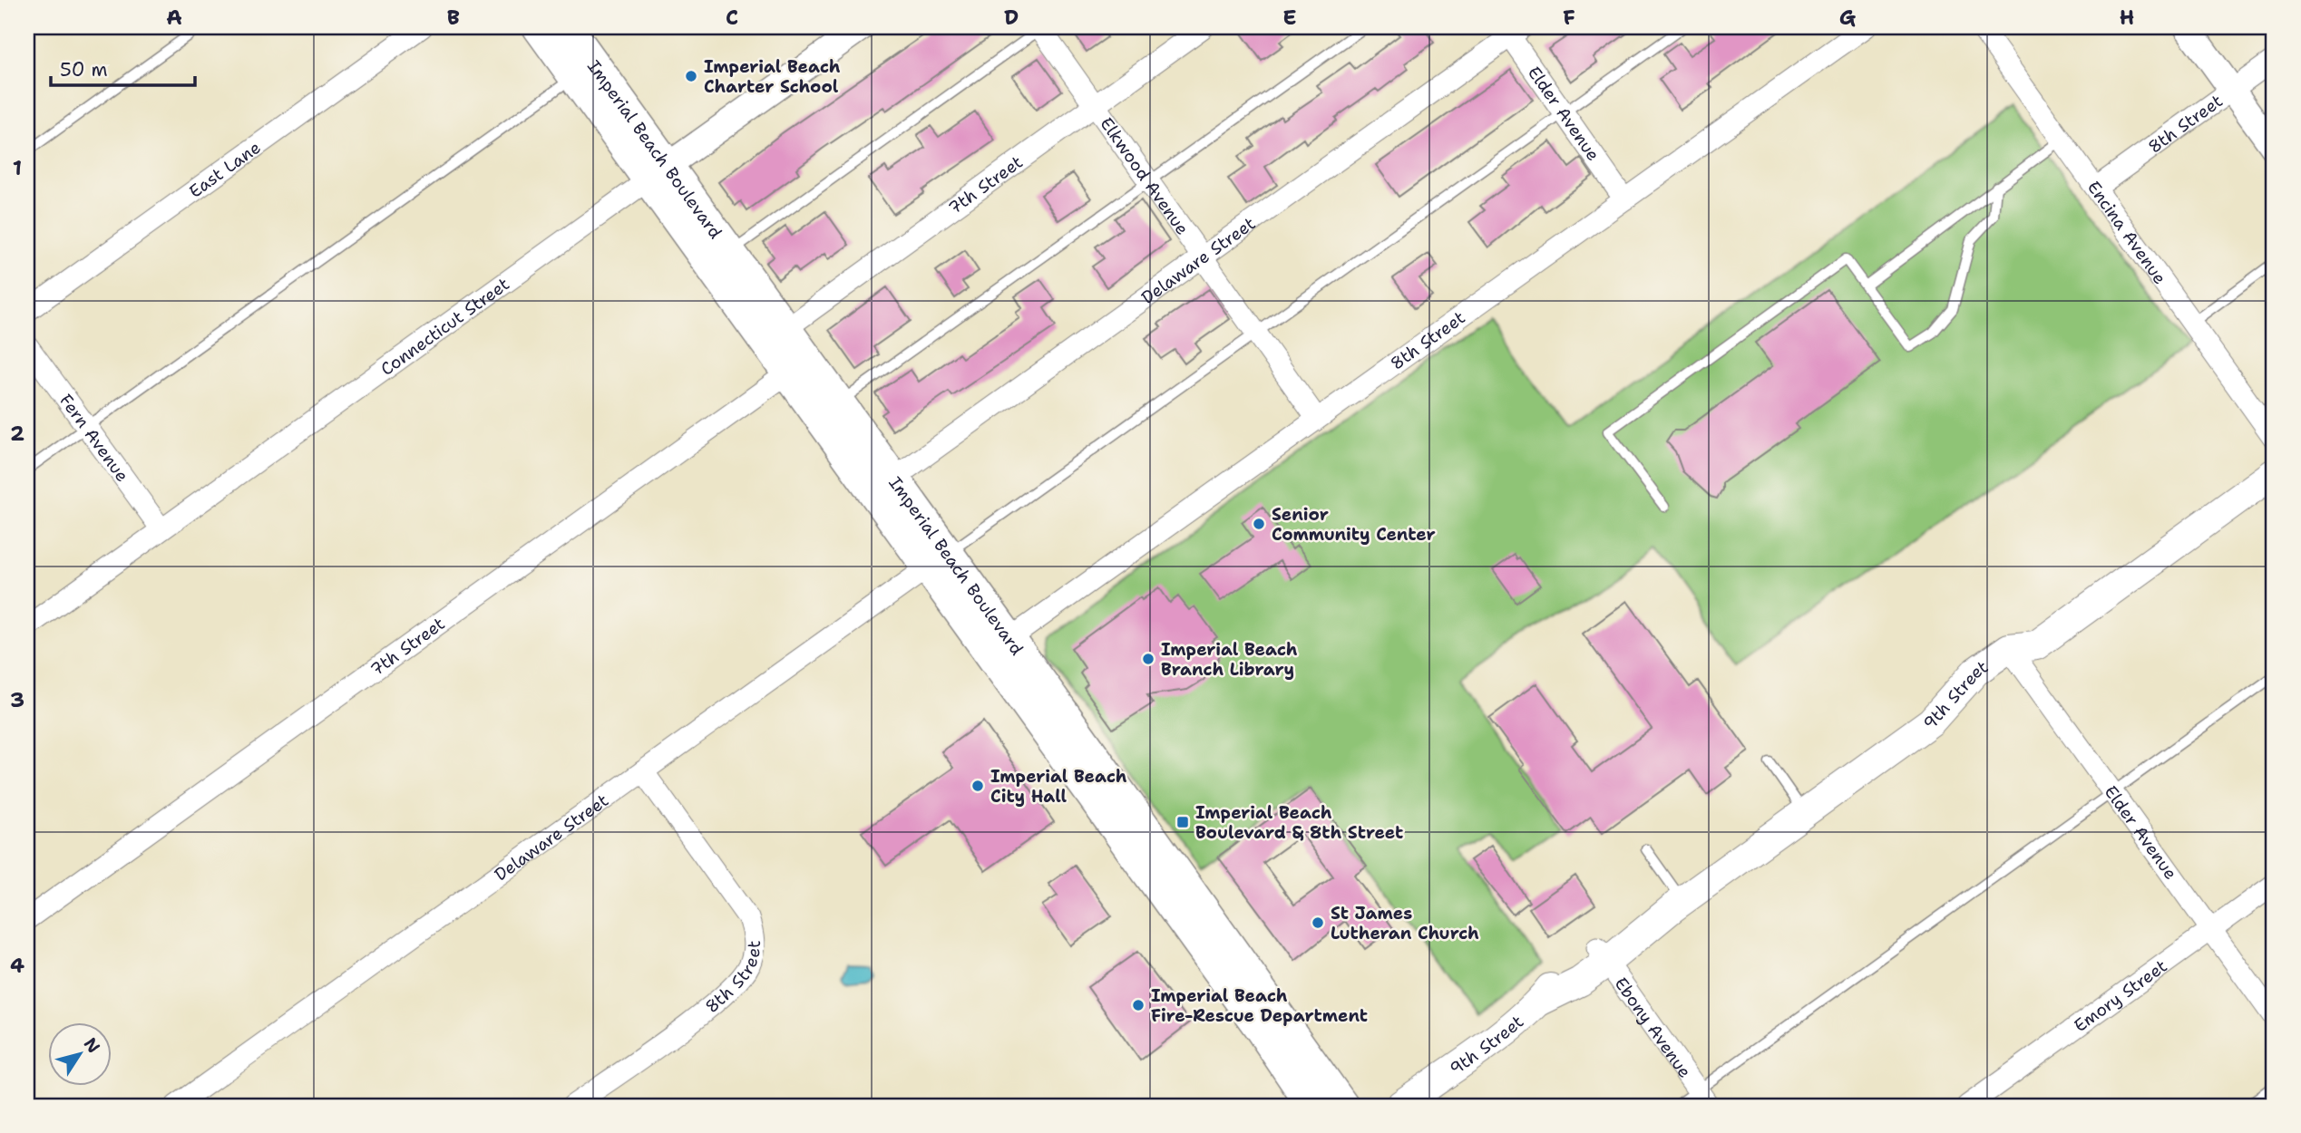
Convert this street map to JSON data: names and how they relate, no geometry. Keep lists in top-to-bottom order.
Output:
{
  "streets": {
    "main road": ["Imperial Beach Boulevard", "9th Street"],
    "street": [
      "Elder Avenue",
      "8th Street",
      "East Lane",
      "Elkwood Avenue",
      "7th Street",
      "Encina Avenue",
      "Delaware Street",
      "Connecticut Street",
      "Fern Avenue",
      "Emory Street",
      "Ebony Avenue"
    ]
  },
  "crossings": [
    ["Elder Avenue", "8th Street"],
    ["Elder Avenue", "Delaware Street"],
    ["Elder Avenue", "9th Street"],
    ["Elder Avenue", "Emory Street"],
    ["8th Street", "Imperial Beach Boulevard"],
    ["8th Street", "Elkwood Avenue"],
    ["8th Street", "Encina Avenue"],
    ["8th Street", "Delaware Street"],
    ["Imperial Beach Boulevard", "7th Street"],
    ["Imperial Beach Boulevard", "Delaware Street"],
    ["Imperial Beach Boulevard", "Connecticut Street"],
    ["Elkwood Avenue", "7th Street"],
    ["Elkwood Avenue", "Delaware Street"],
    ["Connecticut Street", "Fern Avenue"],
    ["9th Street", "Ebony Avenue"]
  ],
  "places": {
    "other": [
      "Imperial Beach Charter School",
      "Senior Community Center",
      "Imperial Beach Branch Library",
      "Imperial Beach City Hall",
      "St James Lutheran Church",
      "Imperial Beach Fire-Rescue Department"
    ],
    "transit": ["Imperial Beach Boulevard & 8th Street"]
  },
  "scale_bar": "50 m",
  "north": "top right",
  "grid": {
    "columns": [
      "A",
      "B",
      "C",
      "D",
      "E",
      "F",
      "G",
      "H"
    ],
    "rows": [
      "1",
      "2",
      "3",
      "4"
    ]
  }
}
